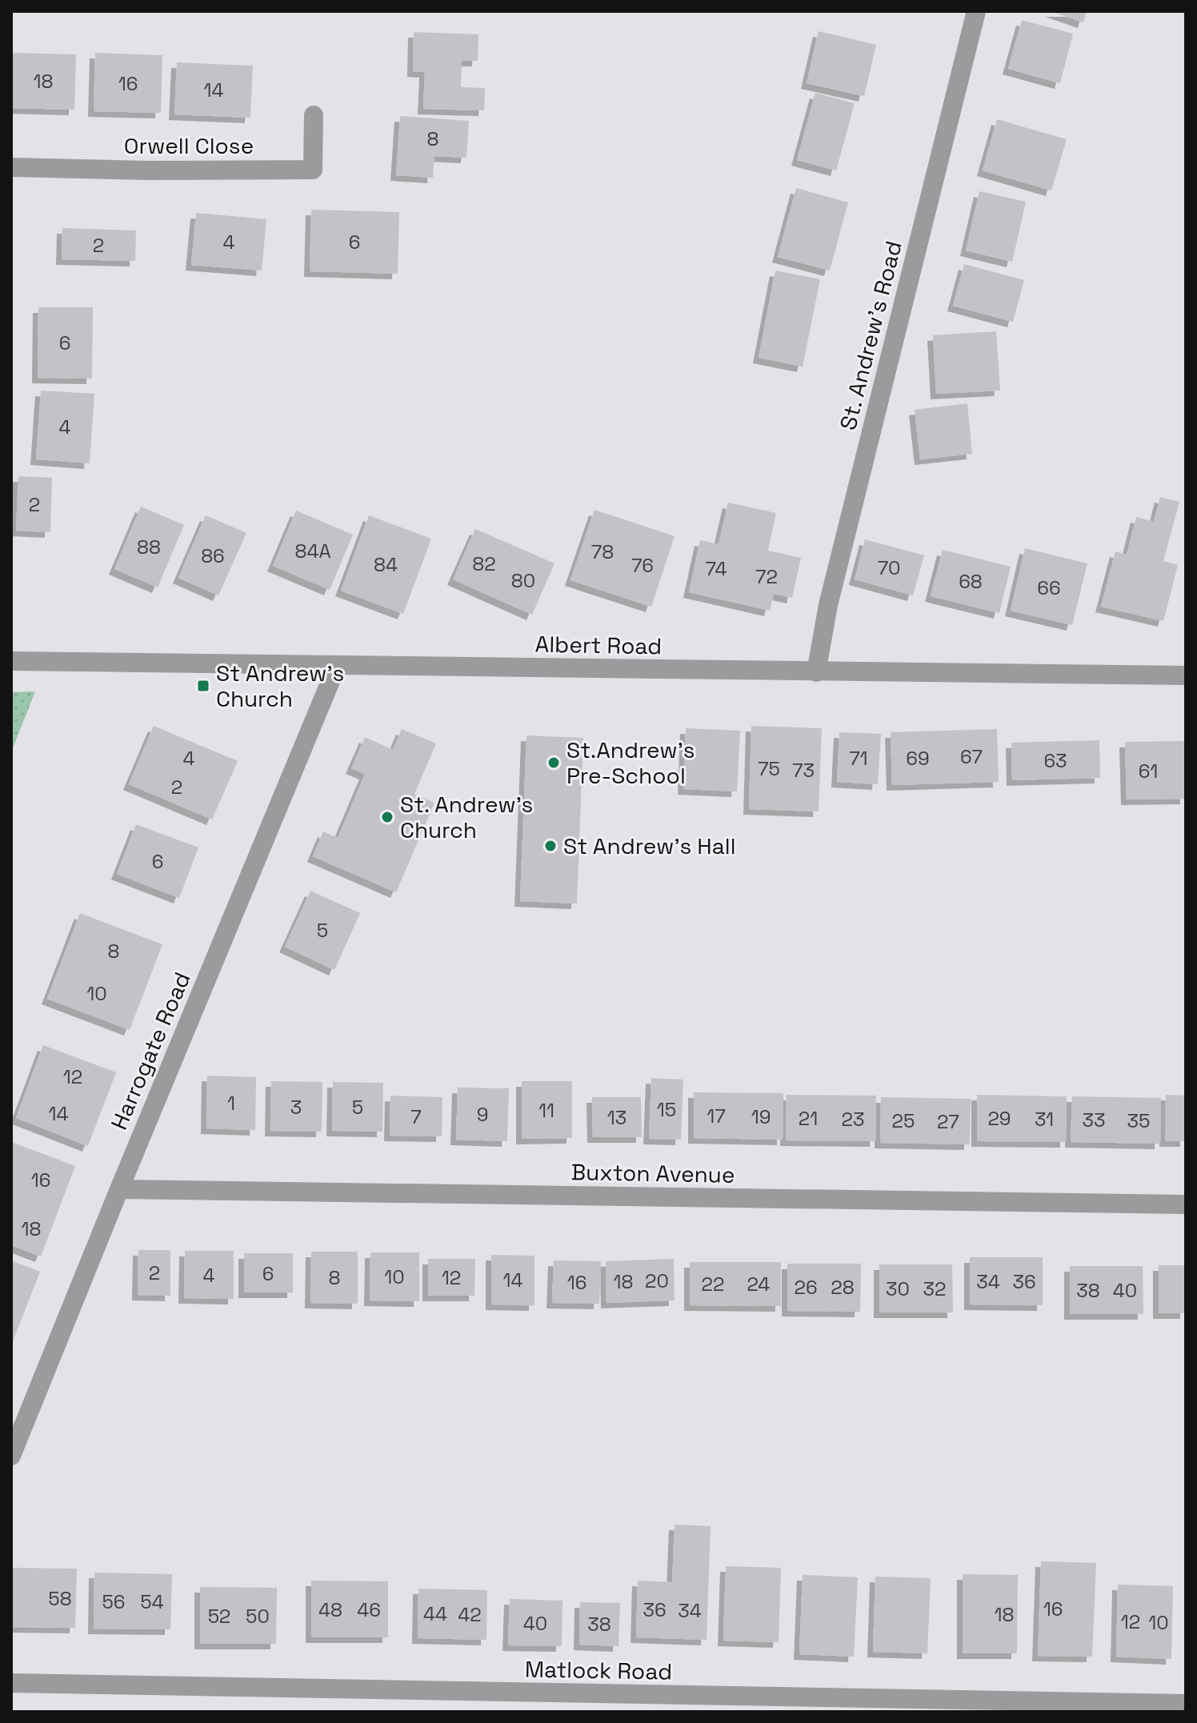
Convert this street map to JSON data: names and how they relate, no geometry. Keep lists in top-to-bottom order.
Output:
{
  "streets": {
    "street": [
      "Orwell Close",
      "St. Andrew's Road",
      "Albert Road",
      "Harrogate Road",
      "Buxton Avenue",
      "Matlock Road"
    ]
  },
  "crossings": [
    ["St. Andrew's Road", "Albert Road"],
    ["Albert Road", "Harrogate Road"],
    ["Harrogate Road", "Buxton Avenue"]
  ],
  "places": {
    "transit": ["St Andrew's Church"],
    "other": ["St.Andrew's Pre-School", "St. Andrew's Church", "St Andrew's Hall"]
  },
  "house_numbers": [
    "18",
    "16",
    "14",
    "8",
    "4",
    "6",
    "2",
    "6",
    "4",
    "2",
    "88",
    "84A",
    "78",
    "86",
    "82",
    "84",
    "76",
    "70",
    "74",
    "72",
    "80",
    "68",
    "66",
    "67",
    "4",
    "71",
    "69",
    "63",
    "75",
    "73",
    "61",
    "2",
    "6",
    "5",
    "8",
    "10",
    "12",
    "1",
    "3",
    "5",
    "15",
    "11",
    "14",
    "9",
    "17",
    "7",
    "19",
    "13",
    "21",
    "29",
    "23",
    "31",
    "33",
    "25",
    "35",
    "27",
    "16",
    "18",
    "2",
    "6",
    "4",
    "10",
    "8",
    "12",
    "14",
    "20",
    "18",
    "34",
    "36",
    "16",
    "22",
    "24",
    "26",
    "28",
    "30",
    "32",
    "38",
    "40",
    "58",
    "56",
    "54",
    "16",
    "48",
    "46",
    "36",
    "34",
    "44",
    "42",
    "18",
    "52",
    "50",
    "12",
    "10",
    "40",
    "38"
  ]
}
